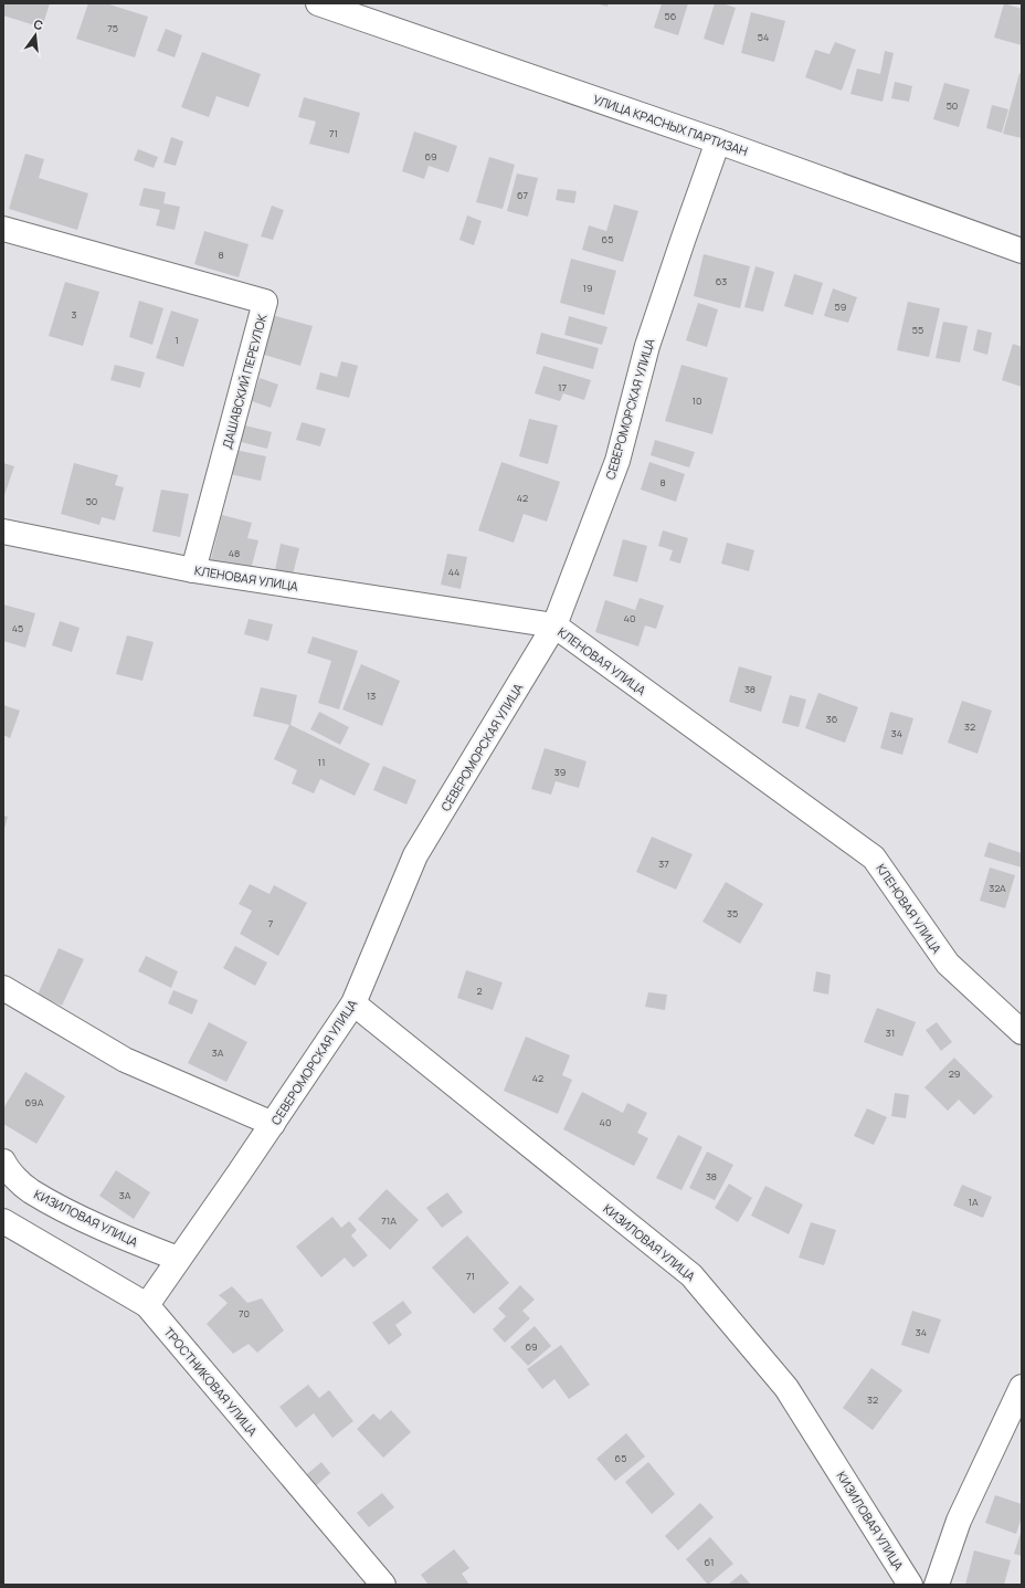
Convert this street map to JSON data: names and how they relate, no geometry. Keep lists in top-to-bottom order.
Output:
{
  "streets": {
    "street": [
      "УЛИЦА КРАСНЫХ ПАРТИЗАН",
      "ДАШАВСКИЙ ПЕРЕУЛОК",
      "СЕВЕРОМОРСКАЯ УЛИЦА",
      "КЛЕНОВАЯ УЛИЦА",
      "КИЗИЛОВАЯ УЛИЦА",
      "ТРОСТНИКОВАЯ УЛИЦА"
    ]
  },
  "crossings": [
    ["УЛИЦА КРАСНЫХ ПАРТИЗАН", "СЕВЕРОМОРСКАЯ УЛИЦА"],
    ["ДАШАВСКИЙ ПЕРЕУЛОК", "КЛЕНОВАЯ УЛИЦА"],
    ["СЕВЕРОМОРСКАЯ УЛИЦА", "КЛЕНОВАЯ УЛИЦА"],
    ["СЕВЕРОМОРСКАЯ УЛИЦА", "КИЗИЛОВАЯ УЛИЦА"],
    ["СЕВЕРОМОРСКАЯ УЛИЦА", "ТРОСТНИКОВАЯ УЛИЦА"]
  ],
  "house_numbers": [
    "56",
    "75",
    "54",
    "50",
    "71",
    "69",
    "67",
    "65",
    "8",
    "63",
    "19",
    "59",
    "3",
    "55",
    "1",
    "17",
    "10",
    "8",
    "42",
    "50",
    "48",
    "44",
    "40",
    "45",
    "38",
    "13",
    "36",
    "32",
    "34",
    "11",
    "39",
    "37",
    "32А",
    "35",
    "7",
    "2",
    "31",
    "3А",
    "29",
    "42",
    "69А",
    "40",
    "38",
    "3А",
    "1А",
    "71А",
    "71",
    "70",
    "34",
    "69",
    "32",
    "65",
    "61"
  ],
  "north": "top"
}
